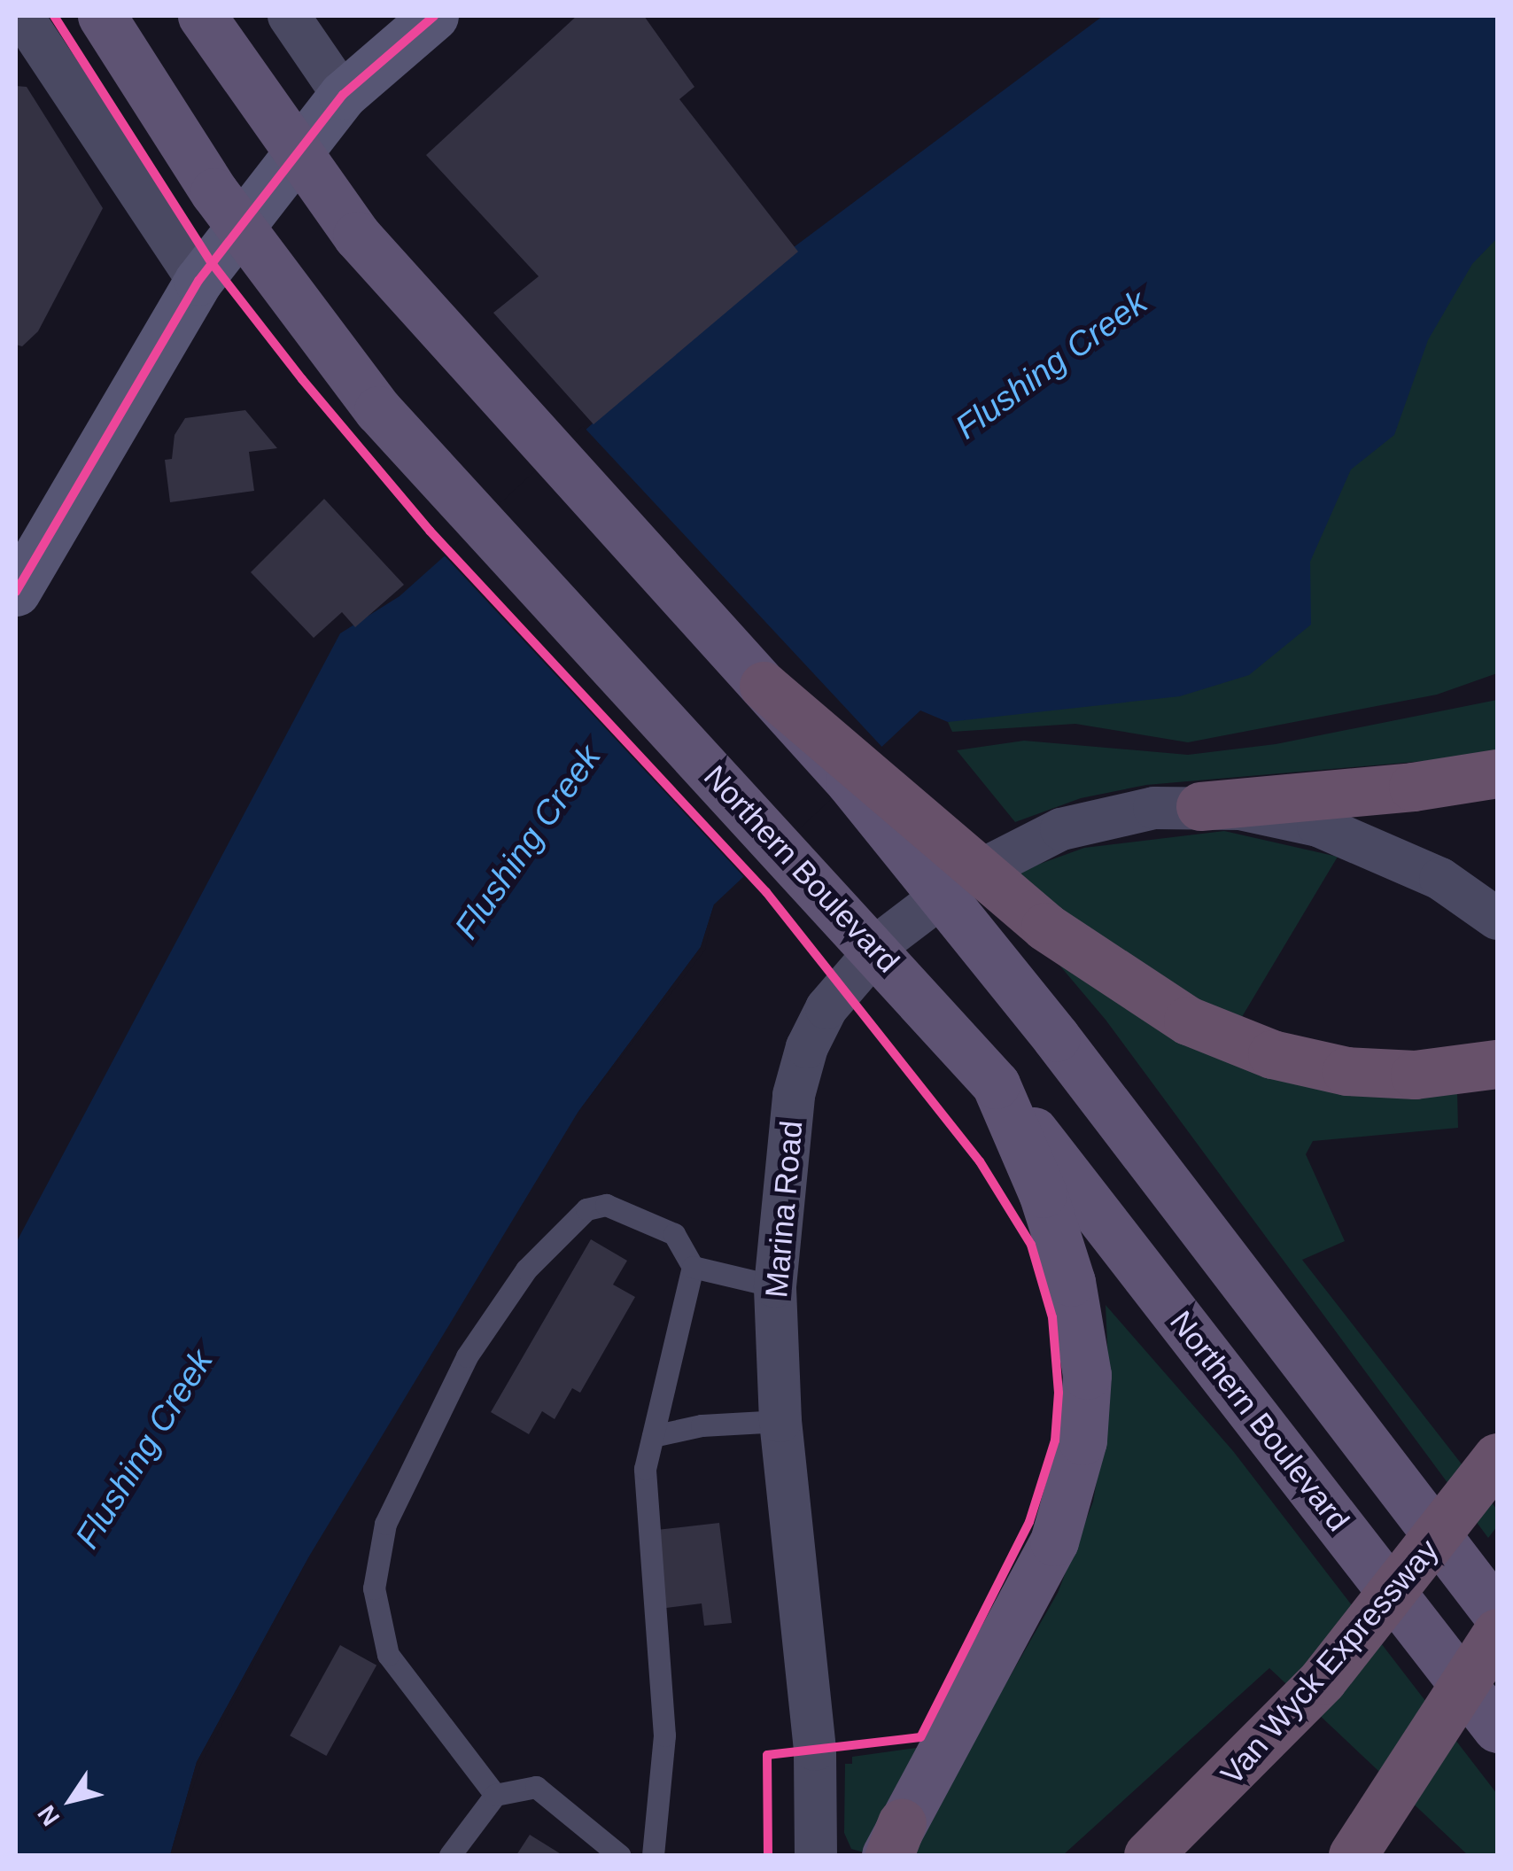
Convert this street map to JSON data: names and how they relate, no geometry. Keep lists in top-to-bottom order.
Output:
{
  "streets": {
    "highway": ["Van Wyck Expressway"],
    "main road": ["Northern Boulevard"],
    "street": ["Marina Road"]
  },
  "water": ["Flushing Creek"],
  "north": "bottom left"
}
